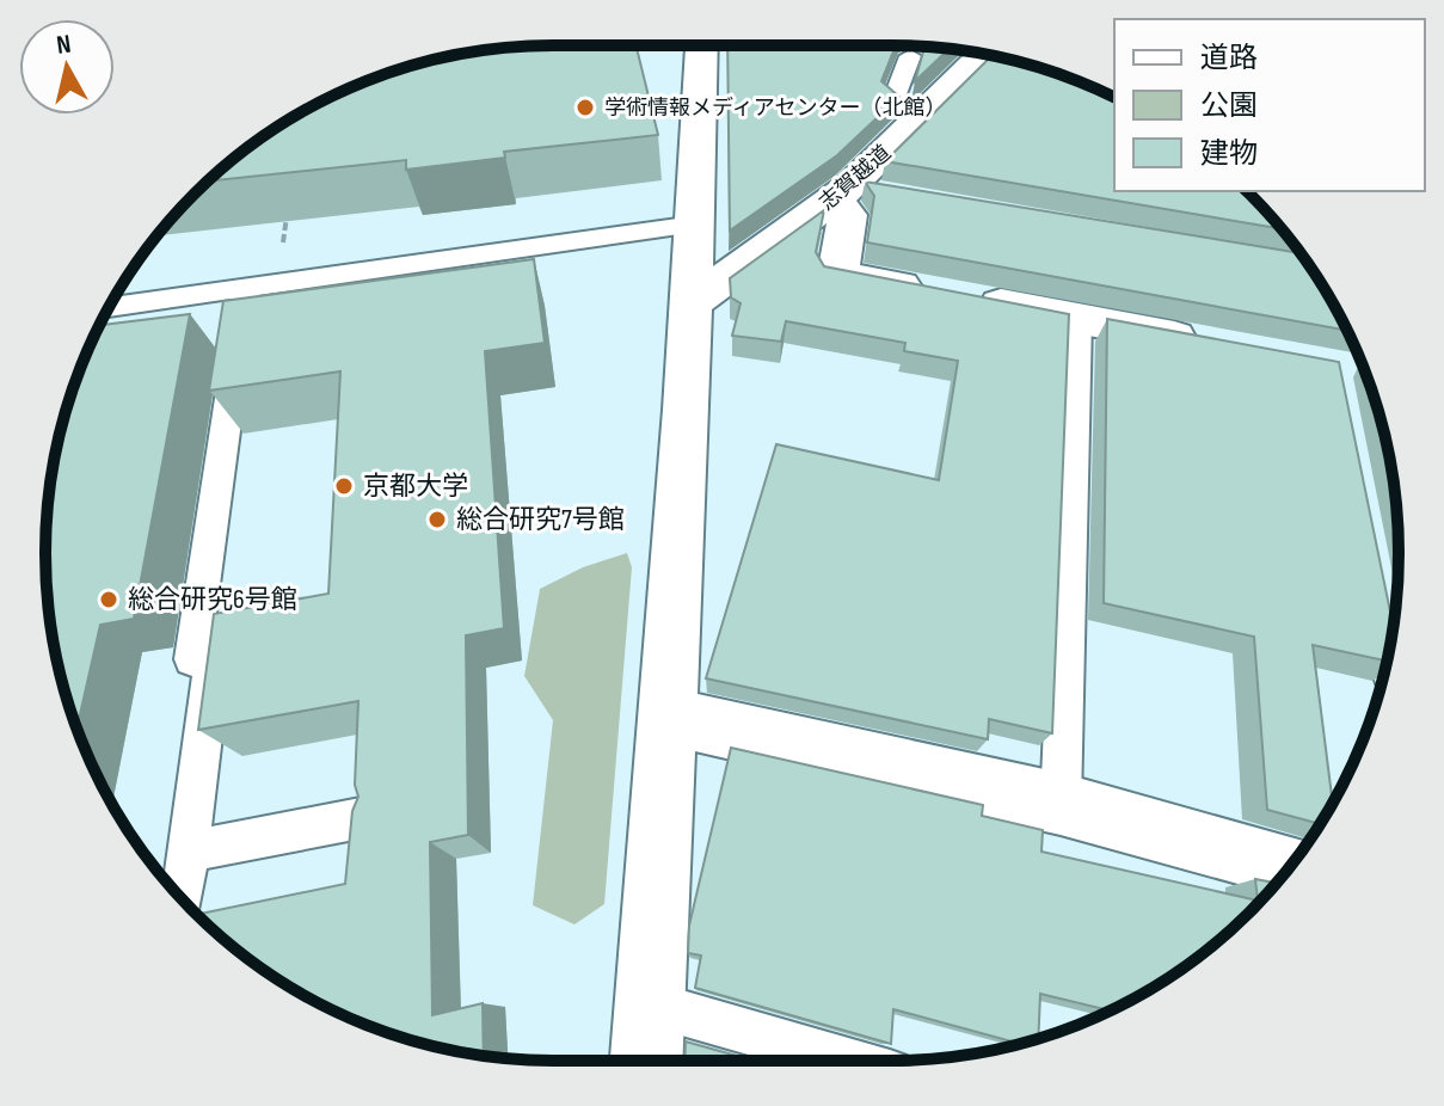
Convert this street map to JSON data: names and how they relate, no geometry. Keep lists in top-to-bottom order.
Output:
{
  "streets": {
    "street": ["志賀越道"]
  },
  "places": [
    "学術情報メディアセンター（北館）",
    "京都大学",
    "総合研究7号館",
    "総合研究6号館"
  ],
  "legend": ["道路", "公園", "建物"],
  "north": "top"
}
